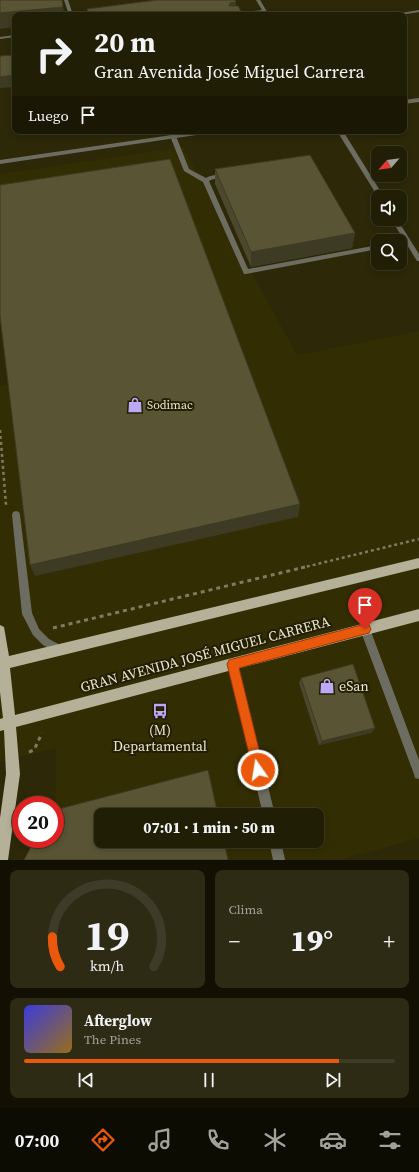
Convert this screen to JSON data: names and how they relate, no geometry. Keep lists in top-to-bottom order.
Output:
{
  "streets": {
    "main road": ["GRAN AVENIDA JOSÉ MIGUEL CARRERA"]
  },
  "places": {
    "shop": ["Sodimac", "eSan"],
    "bus stop": ["(M) Departamental"]
  },
  "north": "bottom left",
  "page": {
    "turn": ["20 m", "Gran Avenida José Miguel Carrera"],
    "then": "Luego",
    "limit": "20",
    "trip": "07:01 · 1 min · 50 m",
    "tile": "Clima",
    "heat": ["−", "19°", "+"],
    "song": ["Afterglow", "The Pines"],
    "tabs": "07:00",
    "gauge": ["19", "km/h"]
  }
}
